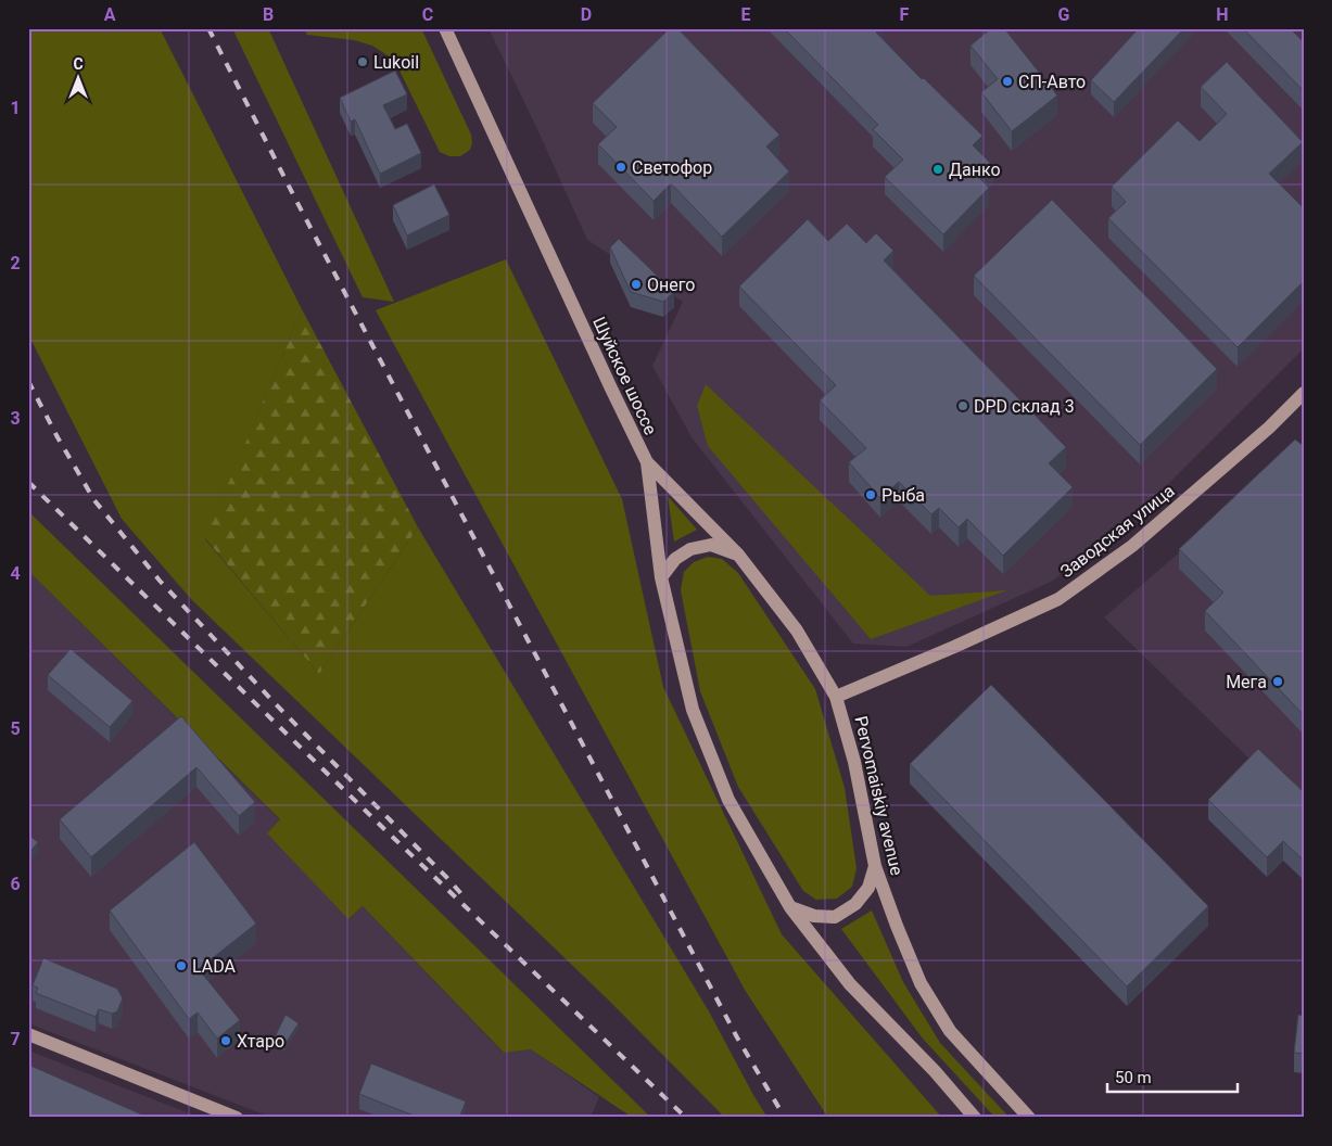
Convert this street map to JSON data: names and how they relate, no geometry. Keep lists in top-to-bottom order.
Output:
{
  "streets": {
    "main road": ["Шуйское шоссе", "Заводская улица", "Pervomaiskiy avenue"]
  },
  "crossings": [
    ["Шуйское шоссе", "Заводская улица"],
    ["Шуйское шоссе", "Pervomaiskiy avenue"],
    ["Заводская улица", "Pervomaiskiy avenue"]
  ],
  "places": [
    "Lukoil",
    "СП-Авто",
    "Светофор",
    "Данко",
    "Онего",
    "DPD склад 3",
    "Рыба",
    "Мега",
    "LADA",
    "Хтаро"
  ],
  "scale_bar": "50 m",
  "north": "top",
  "grid": {
    "columns": [
      "A",
      "B",
      "C",
      "D",
      "E",
      "F",
      "G",
      "H"
    ],
    "rows": [
      "1",
      "2",
      "3",
      "4",
      "5",
      "6",
      "7"
    ]
  }
}
